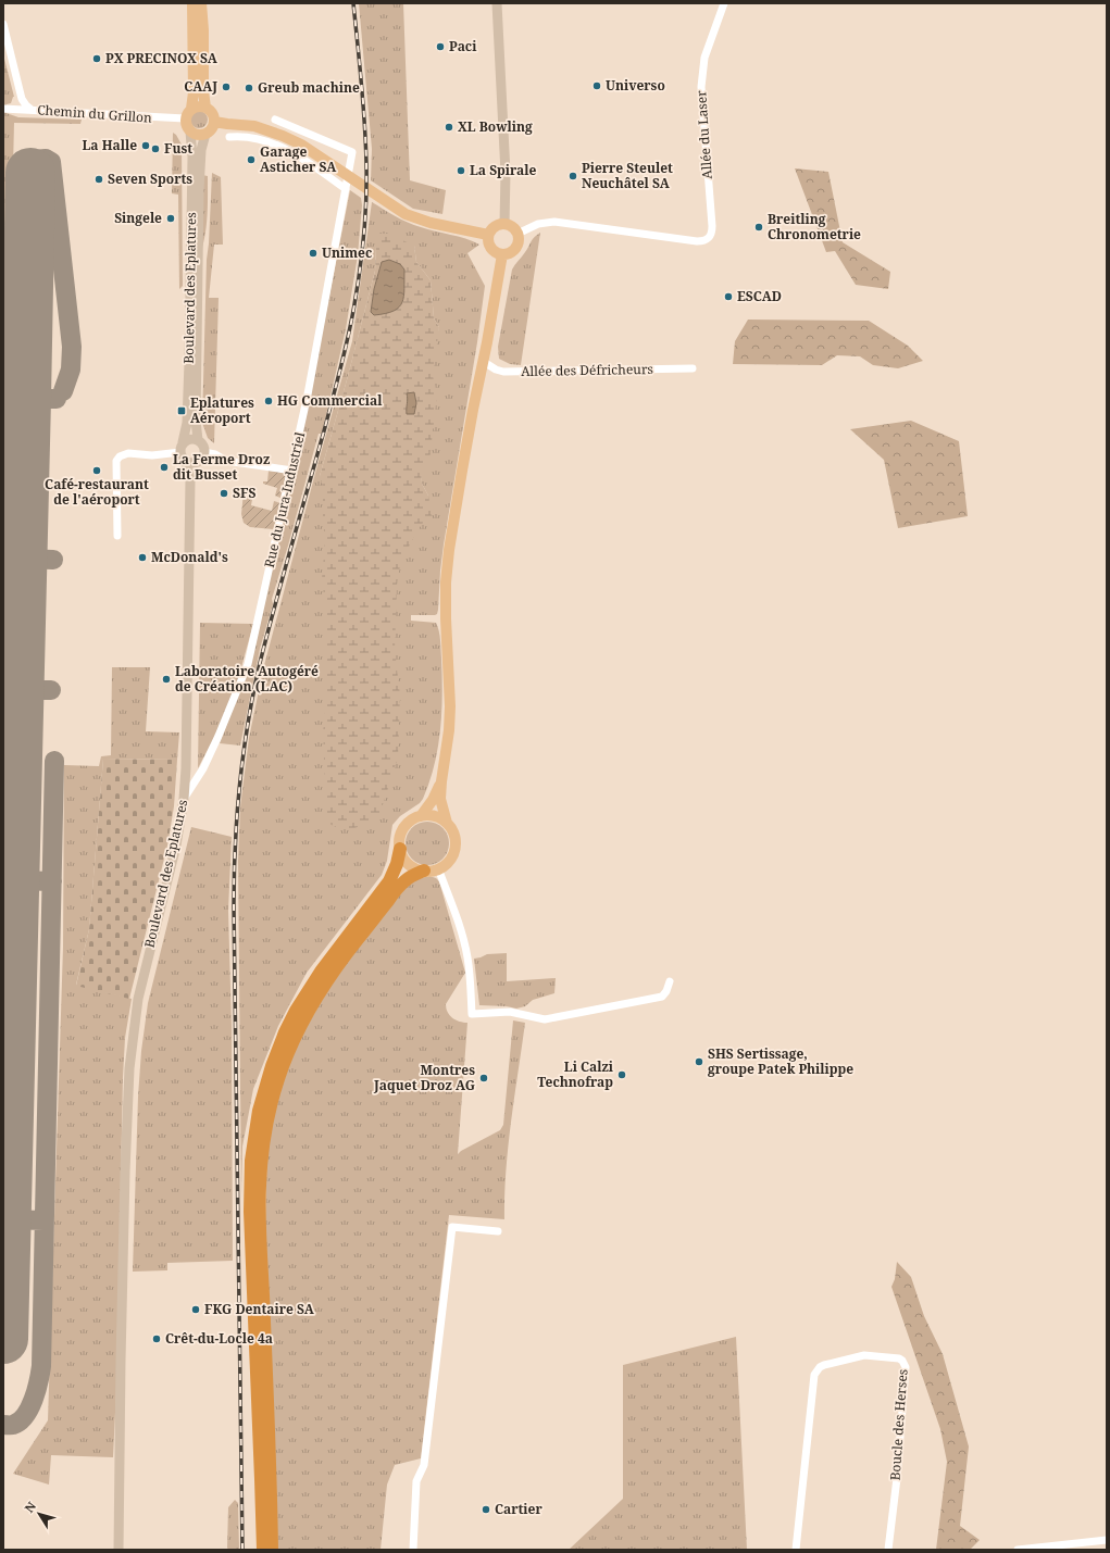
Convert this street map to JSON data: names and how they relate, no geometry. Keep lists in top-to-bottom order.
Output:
{
  "streets": {
    "main road": ["Boulevard des Eplatures"],
    "street": [
      "Chemin du Grillon",
      "Allée du Laser",
      "Allée des Défricheurs",
      "Rue du Jura-Industriel",
      "Boucle des Herses"
    ]
  },
  "crossings": [
    ["Chemin du Grillon", "Boulevard des Eplatures"],
    ["Boulevard des Eplatures", "Rue du Jura-Industriel"]
  ],
  "places": {
    "other": [
      "Paci",
      "PX PRECINOX SA",
      "Universo",
      "CAAJ",
      "Greub machine",
      "XL Bowling",
      "La Halle",
      "Fust",
      "Garage Asticher SA",
      "La Spirale",
      "Pierre Steulet Neuchâtel SA",
      "Seven Sports",
      "Singele",
      "Breitling Chronometrie",
      "Unimec",
      "ESCAD",
      "HG Commercial",
      "La Ferme Droz dit Busset",
      "Café-restaurant de l'aéroport",
      "SFS",
      "McDonald's",
      "Laboratoire Autogéré de Création (LAC)",
      "SHS Sertissage, groupe Patek Philippe",
      "Li Calzi Technofrap",
      "Montres Jaquet Droz AG",
      "FKG Dentaire SA",
      "Crêt-du-Locle 4a",
      "Cartier"
    ],
    "transit": ["Eplatures Aéroport"]
  },
  "north": "top left"
}
